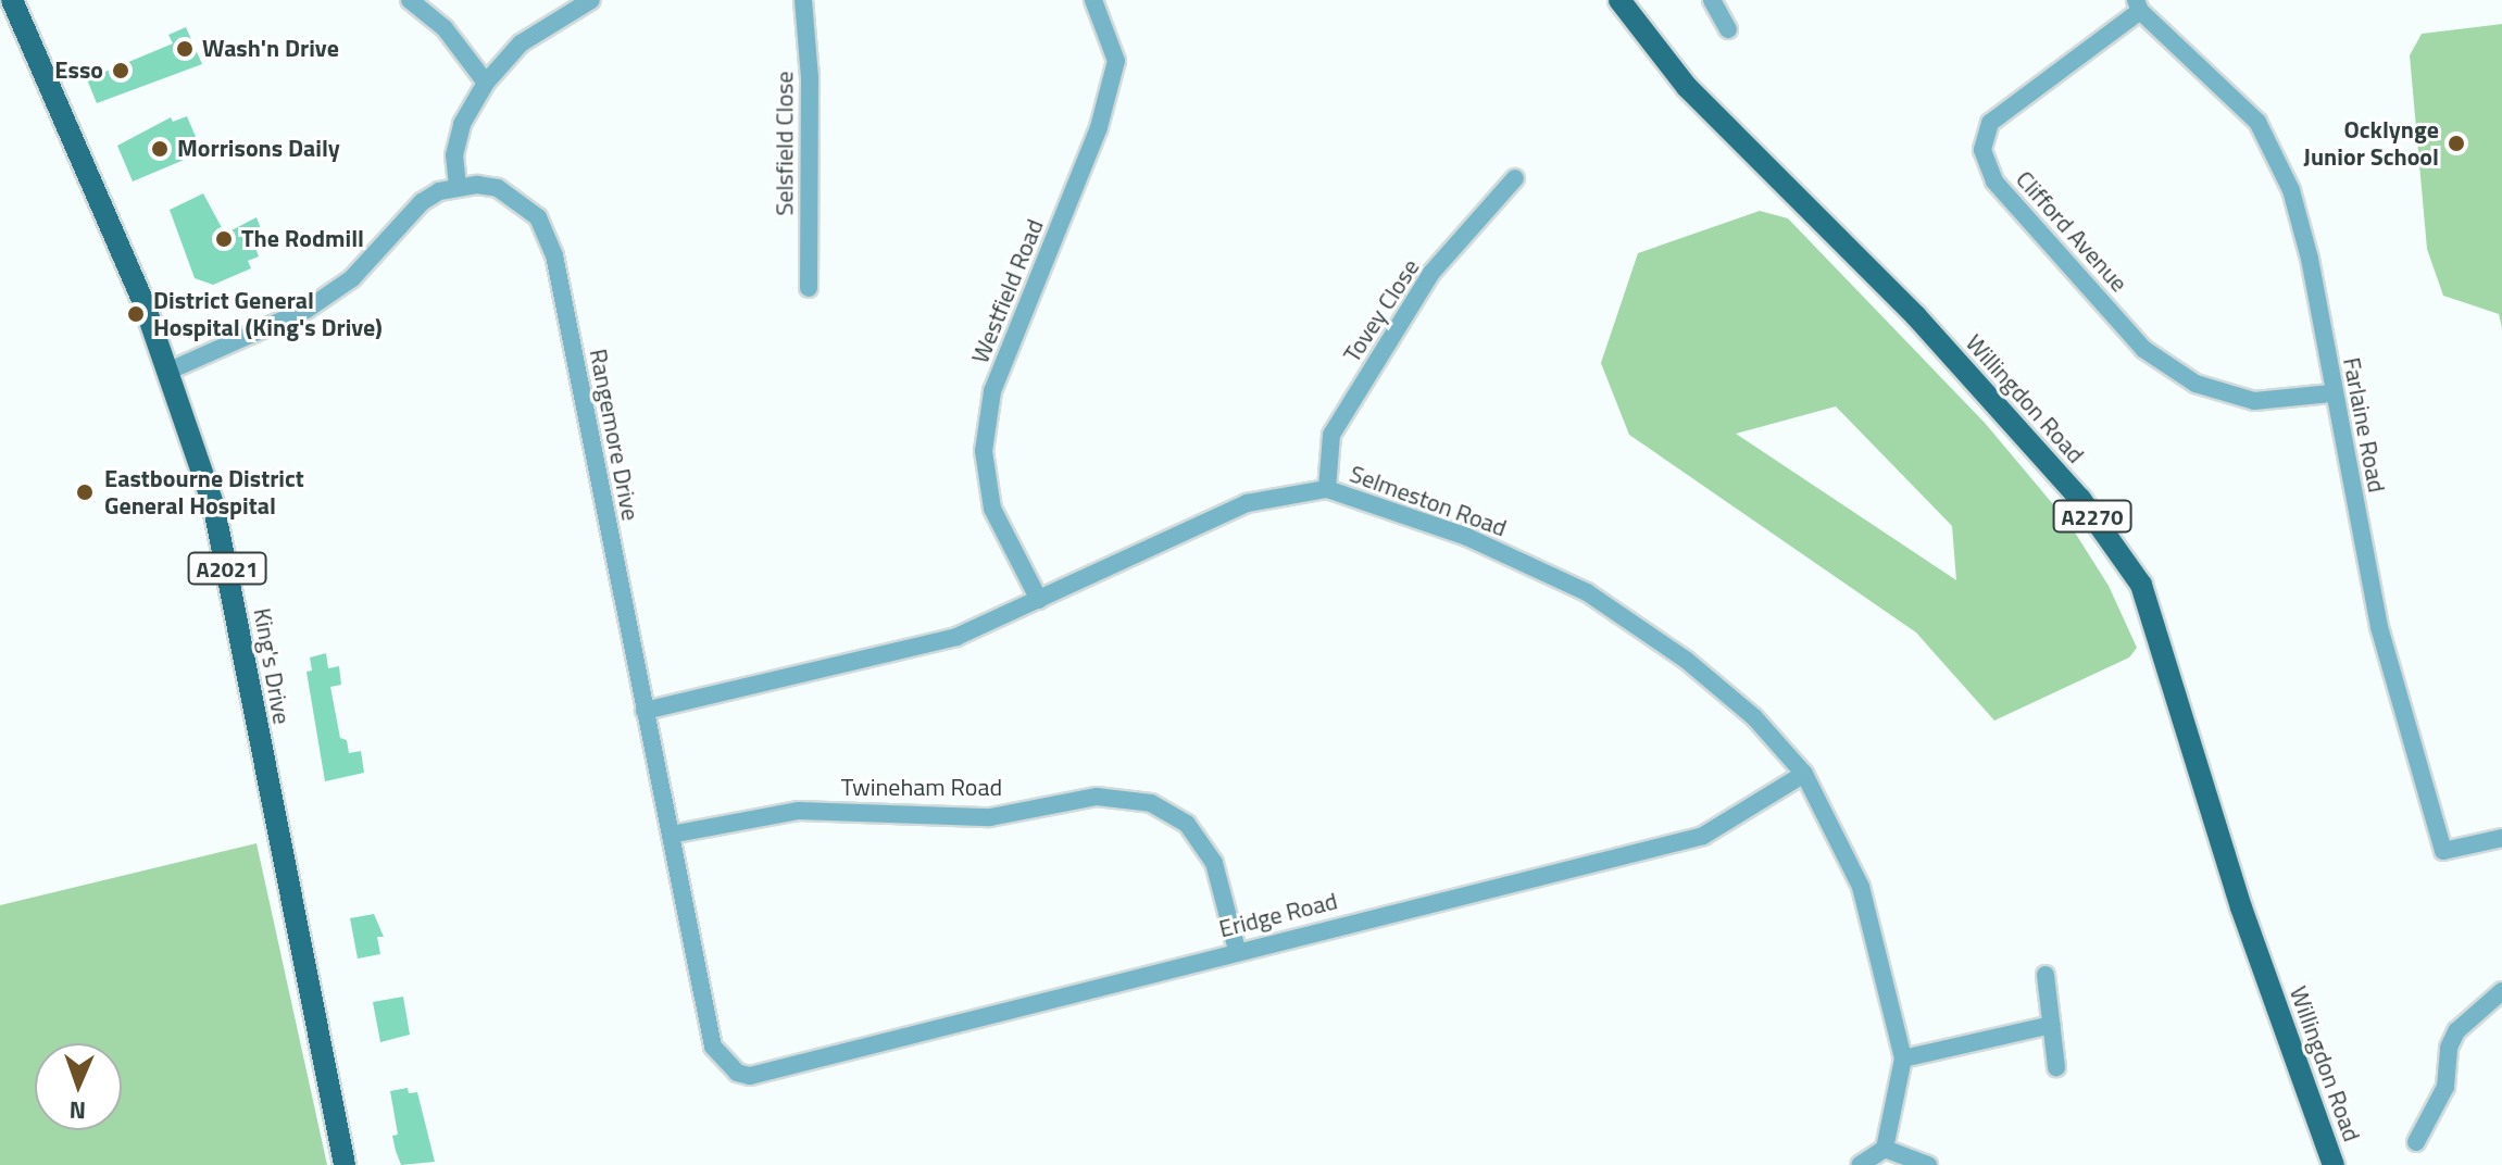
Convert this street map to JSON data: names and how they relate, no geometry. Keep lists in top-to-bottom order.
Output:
{
  "streets": {
    "main road": [
      "Willingdon Road",
      "A2270",
      "A2021",
      "King's Drive"
    ],
    "street": [
      "Selsfield Close",
      "Clifford Avenue",
      "Westfield Road",
      "Tovey Close",
      "Farlaine Road",
      "Rangemore Drive",
      "Selmeston Road",
      "Twineham Road",
      "Eridge Road"
    ]
  },
  "crossings": [
    ["Clifford Avenue", "Farlaine Road"],
    ["Westfield Road", "Selmeston Road"],
    ["Tovey Close", "Selmeston Road"],
    ["Rangemore Drive", "Selmeston Road"],
    ["Rangemore Drive", "Twineham Road"],
    ["Rangemore Drive", "Eridge Road"],
    ["Selmeston Road", "Eridge Road"],
    ["Twineham Road", "Eridge Road"]
  ],
  "places": [
    "Wash'n Drive",
    "Esso",
    "Ocklynge Junior School",
    "Morrisons Daily",
    "The Rodmill",
    "District General Hospital (King's Drive)",
    "Eastbourne District General Hospital"
  ],
  "north": "bottom"
}
